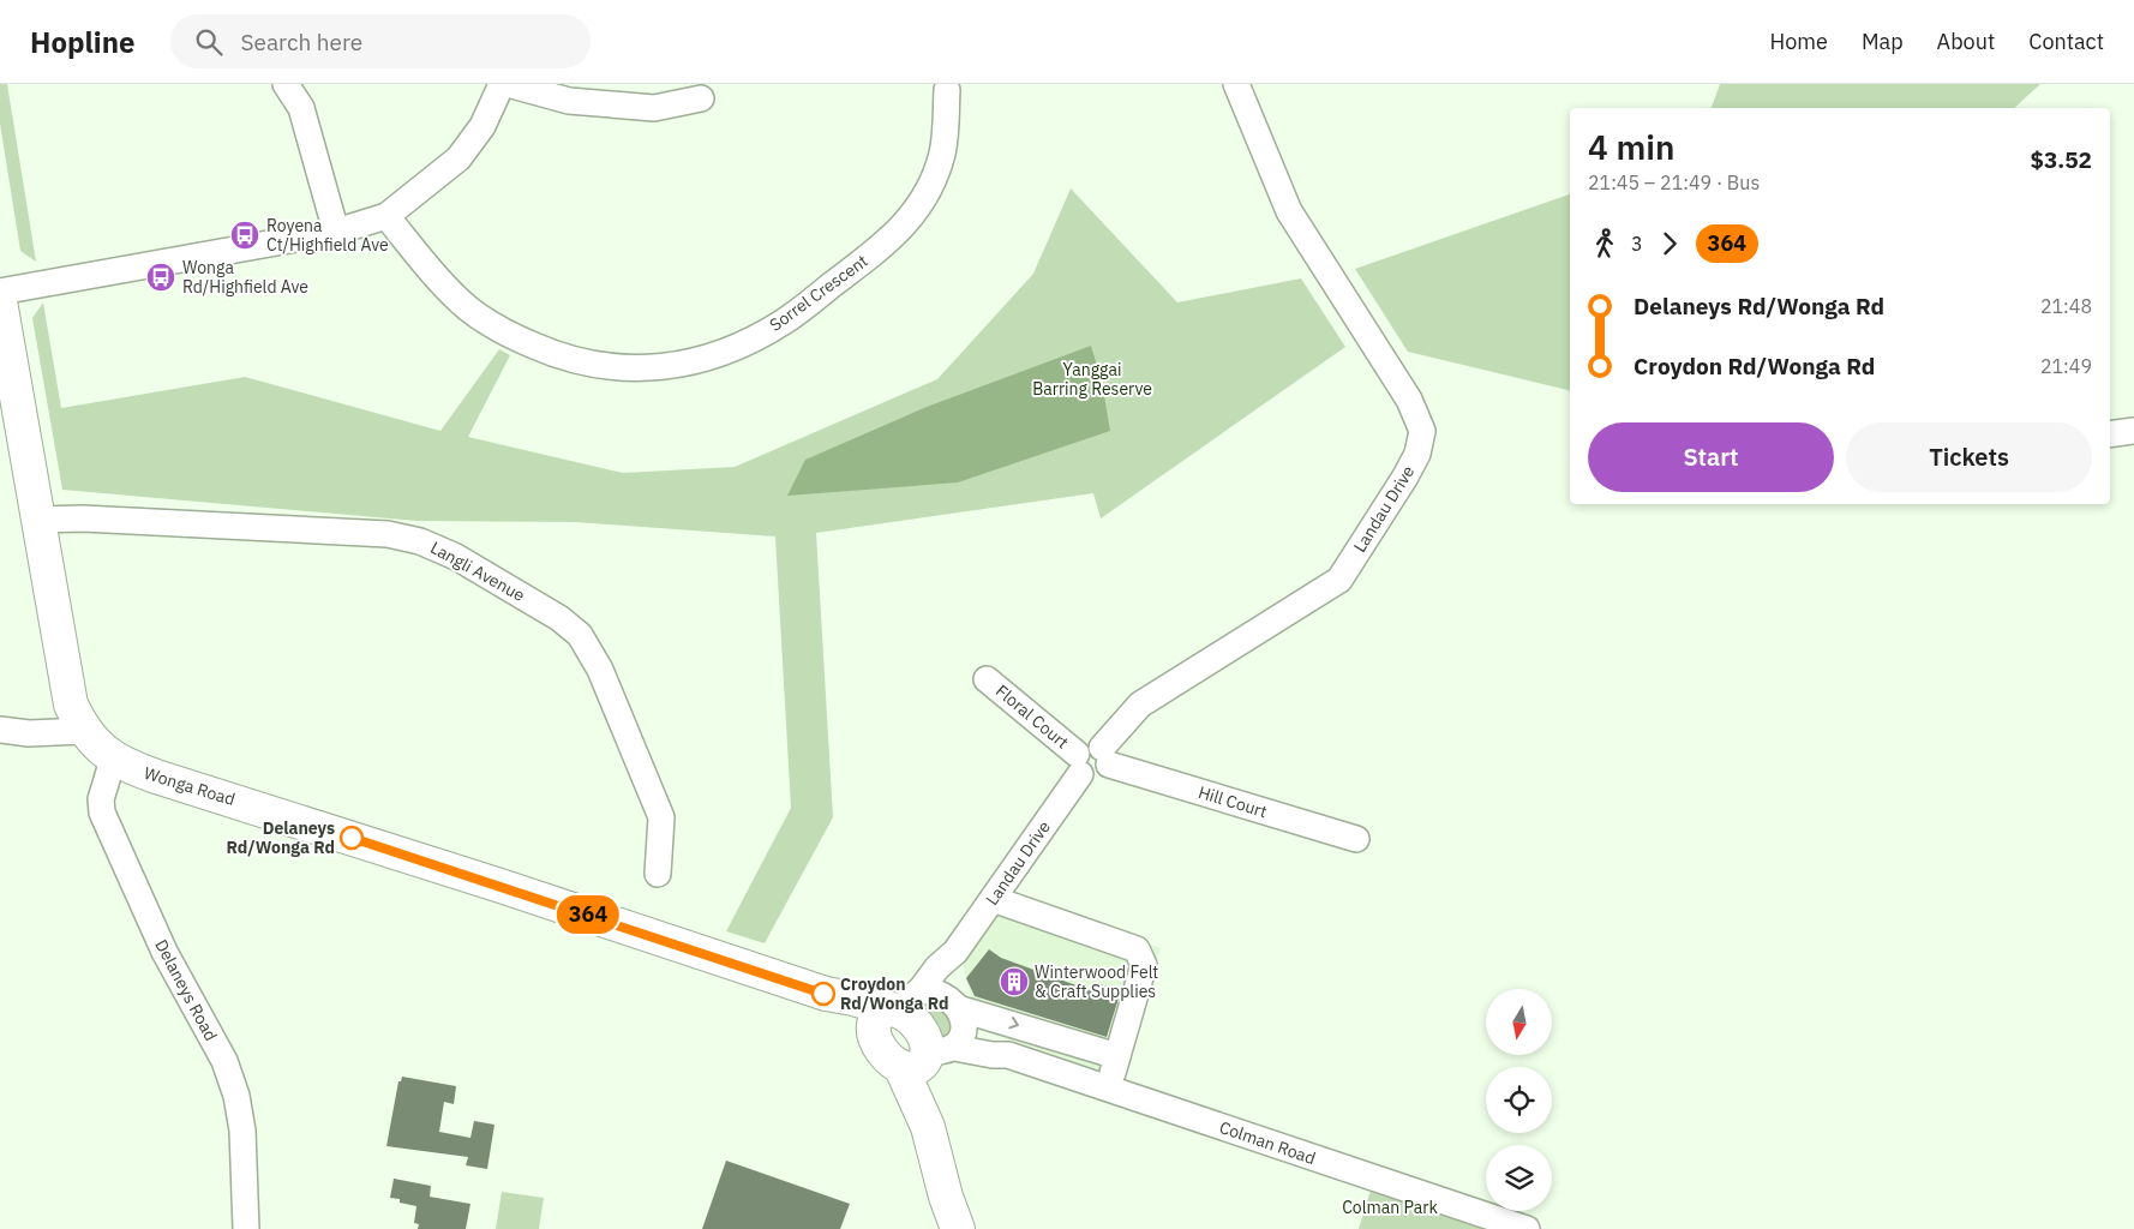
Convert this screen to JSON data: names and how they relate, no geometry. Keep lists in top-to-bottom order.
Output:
{
  "streets": {
    "main road": ["Wonga Road"],
    "street": [
      "Sorrel Crescent",
      "Landau Drive",
      "Langli Avenue",
      "Floral Court",
      "Hill Court",
      "Delaneys Road",
      "Colman Road"
    ]
  },
  "crossings": [
    ["Landau Drive", "Floral Court"],
    ["Landau Drive", "Wonga Road"],
    ["Landau Drive", "Hill Court"],
    ["Langli Avenue", "Wonga Road"],
    ["Wonga Road", "Delaneys Road"],
    ["Wonga Road", "Colman Road"]
  ],
  "parks": ["Yanggai Barring Reserve", "Colman Park"],
  "places": {
    "bus stop": ["Royena Ct/Highfield Ave", "Wonga Rd/Highfield Ave"],
    "other": ["Delaneys Rd/Wonga Rd", "Croydon Rd/Wonga Rd"],
    "building": ["Winterwood Felt & Craft Supplies"]
  },
  "lines": ["bus line 364"],
  "north": "bottom",
  "page": {
    "header": "Hopline",
    "search": "Search here",
    "nav": [
      "Home",
      "Map",
      "About",
      "Contact"
    ],
    "on_map": "364",
    "heading": ["4 min", "21:45 – 21:49 · Bus", "$3.52"],
    "legs": ["3", "364"],
    "list": [
      {
        "name": "Delaneys Rd/Wonga Rd",
        "value": "21:48"
      },
      {
        "name": "Croydon Rd/Wonga Rd",
        "value": "21:49"
      }
    ],
    "buttons": ["Start", "Tickets"]
  }
}
